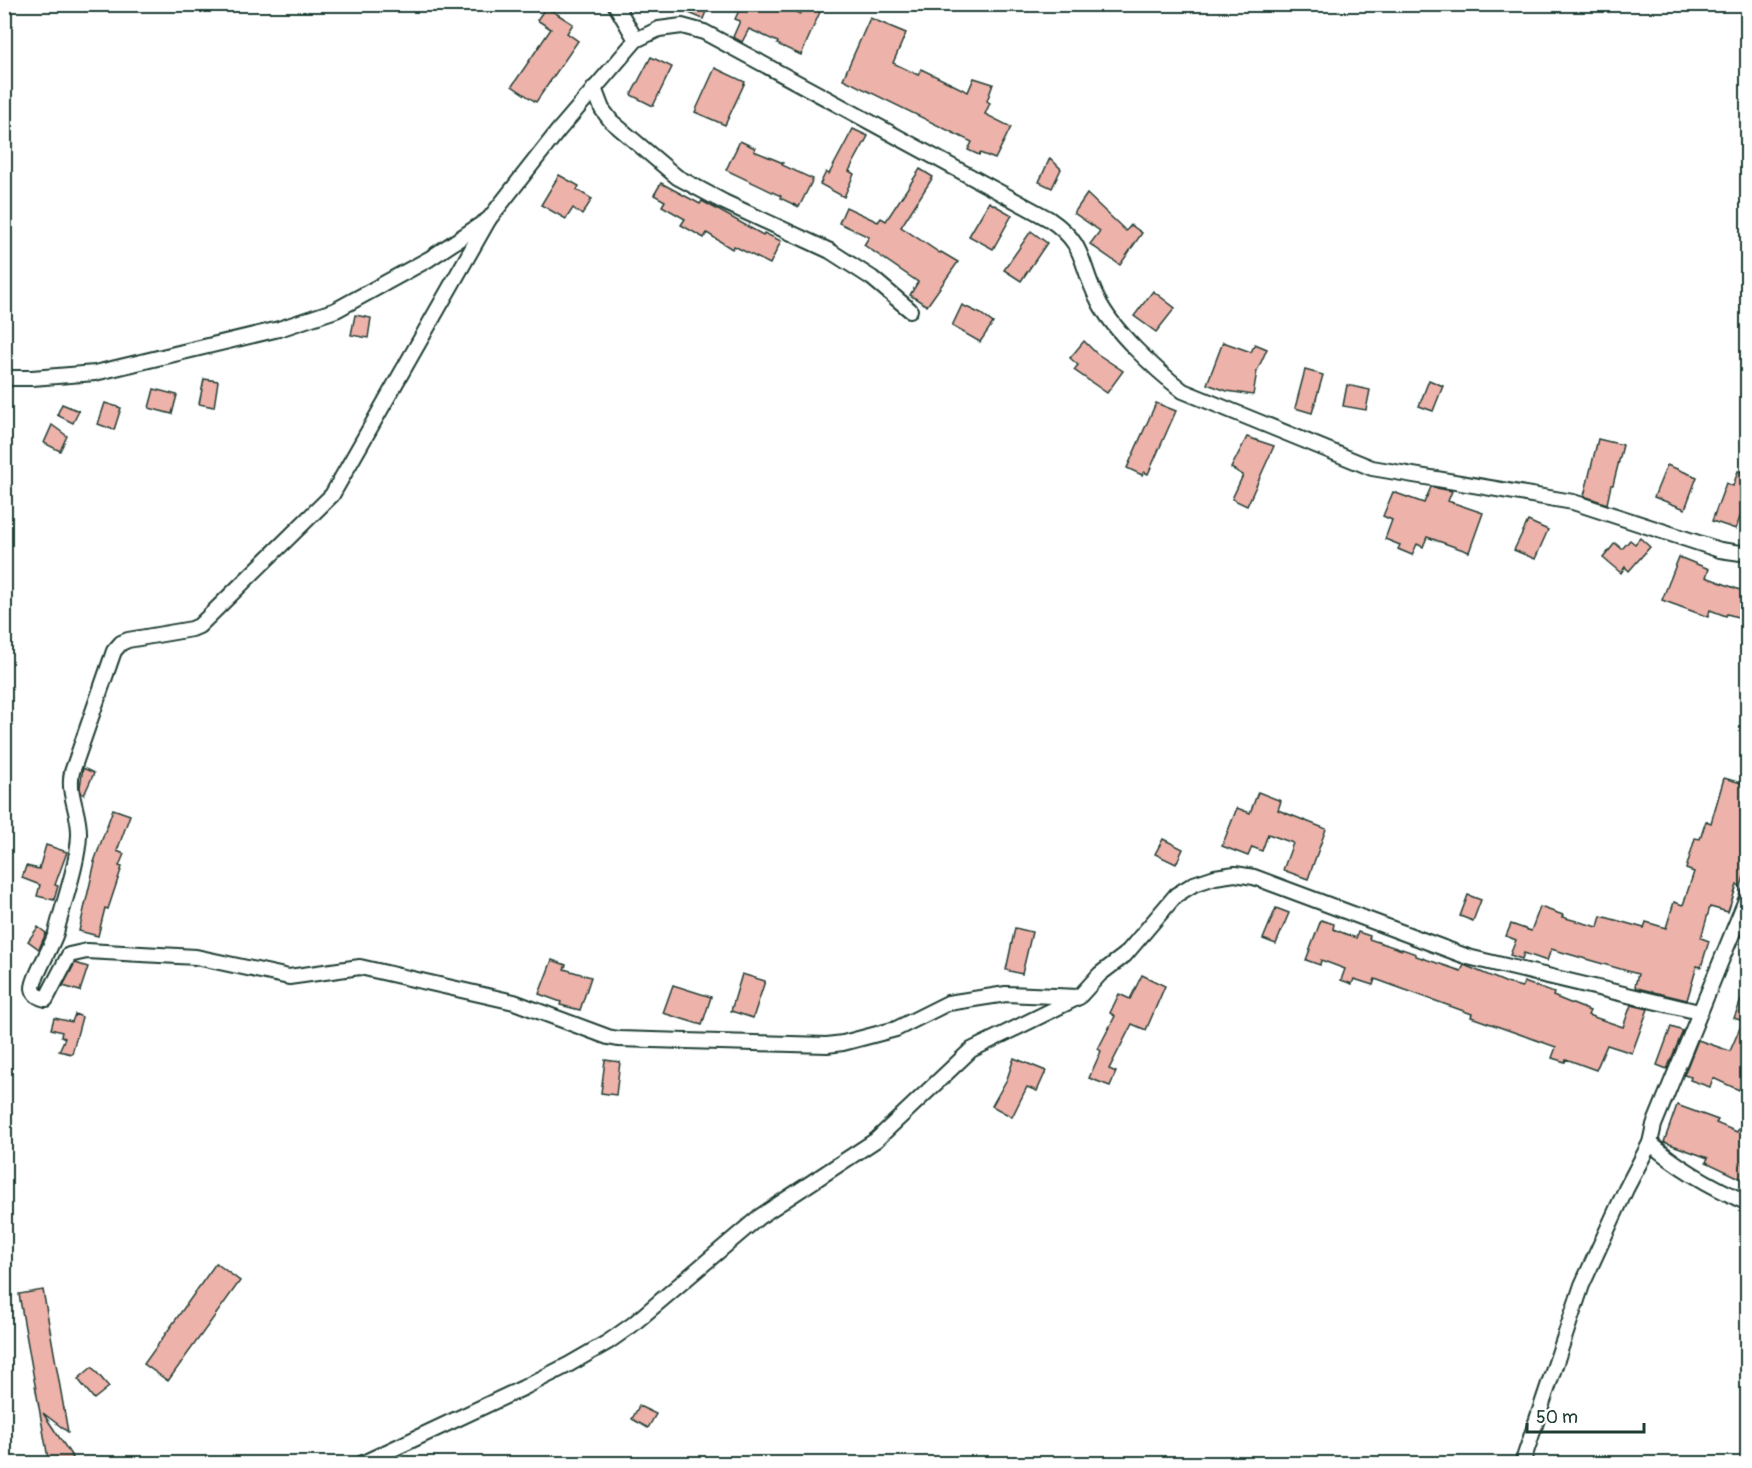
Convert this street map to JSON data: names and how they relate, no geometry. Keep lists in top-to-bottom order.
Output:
{
  "scale_bar": "50 m"
}
